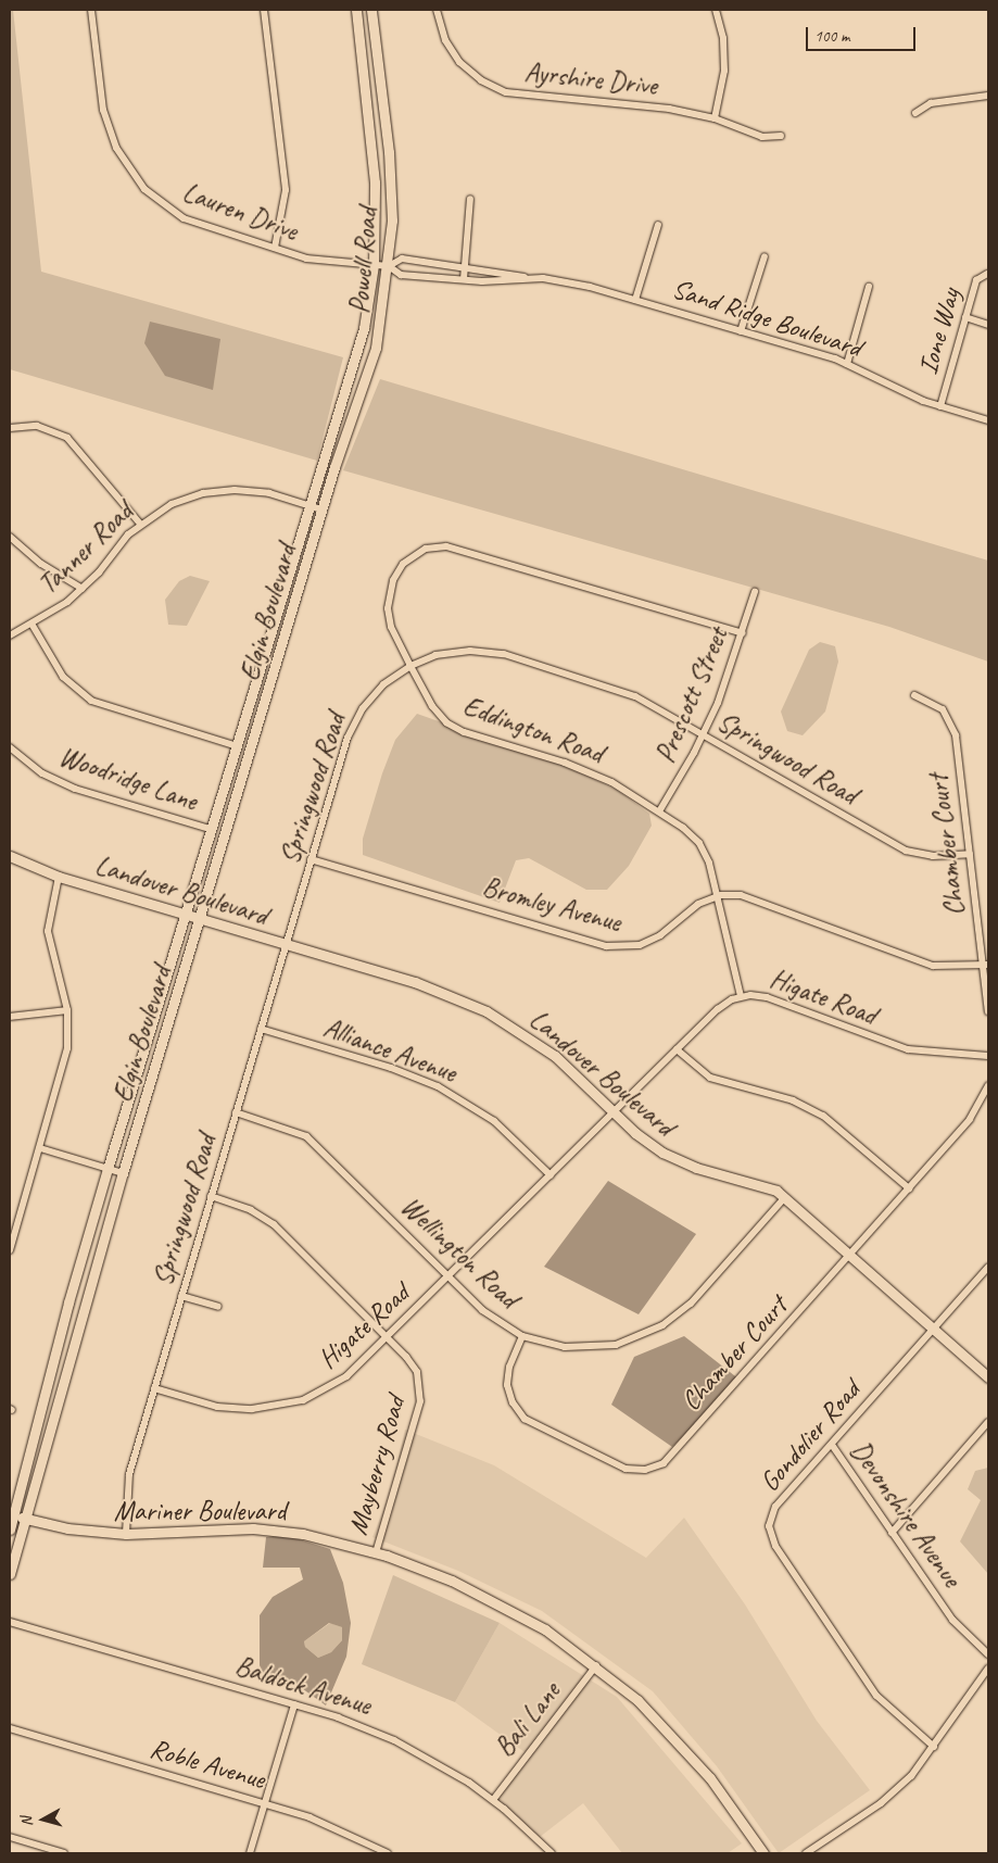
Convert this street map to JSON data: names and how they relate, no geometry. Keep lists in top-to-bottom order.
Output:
{
  "streets": {
    "main road": [
      "Powell Road",
      "Elgin Boulevard",
      "Landover Boulevard",
      "Mariner Boulevard"
    ],
    "street": [
      "Ayrshire Drive",
      "Lauren Drive",
      "Sand Ridge Boulevard",
      "Ione Way",
      "Tanner Road",
      "Prescott Street",
      "Eddington Road",
      "Springwood Road",
      "Woodridge Lane",
      "Chamber Court",
      "Bromley Avenue",
      "Higate Road",
      "Alliance Avenue",
      "Wellington Road",
      "Gondolier Road",
      "Mayberry Road",
      "Devonshire Avenue",
      "Baldock Avenue",
      "Bali Lane",
      "Roble Avenue"
    ]
  },
  "crossings": [
    ["Lauren Drive", "Powell Road"],
    ["Lauren Drive", "Sand Ridge Boulevard"],
    ["Powell Road", "Sand Ridge Boulevard"],
    ["Powell Road", "Tanner Road"],
    ["Powell Road", "Elgin Boulevard"],
    ["Sand Ridge Boulevard", "Ione Way"],
    ["Tanner Road", "Elgin Boulevard"],
    ["Elgin Boulevard", "Woodridge Lane"],
    ["Elgin Boulevard", "Landover Boulevard"],
    ["Elgin Boulevard", "Mariner Boulevard"],
    ["Prescott Street", "Eddington Road"],
    ["Prescott Street", "Springwood Road"],
    ["Eddington Road", "Springwood Road"],
    ["Eddington Road", "Bromley Avenue"],
    ["Eddington Road", "Higate Road"],
    ["Springwood Road", "Chamber Court"],
    ["Springwood Road", "Landover Boulevard"],
    ["Springwood Road", "Bromley Avenue"],
    ["Springwood Road", "Higate Road"],
    ["Springwood Road", "Alliance Avenue"],
    ["Springwood Road", "Wellington Road"],
    ["Springwood Road", "Mayberry Road"],
    ["Springwood Road", "Mariner Boulevard"],
    ["Chamber Court", "Landover Boulevard"],
    ["Chamber Court", "Bromley Avenue"],
    ["Chamber Court", "Wellington Road"],
    ["Landover Boulevard", "Higate Road"],
    ["Landover Boulevard", "Wellington Road"],
    ["Landover Boulevard", "Gondolier Road"],
    ["Higate Road", "Alliance Avenue"],
    ["Higate Road", "Wellington Road"],
    ["Higate Road", "Mayberry Road"],
    ["Gondolier Road", "Devonshire Avenue"],
    ["Mayberry Road", "Mariner Boulevard"],
    ["Mariner Boulevard", "Bali Lane"],
    ["Baldock Avenue", "Bali Lane"]
  ],
  "scale_bar": "100 m",
  "north": "left"
}
